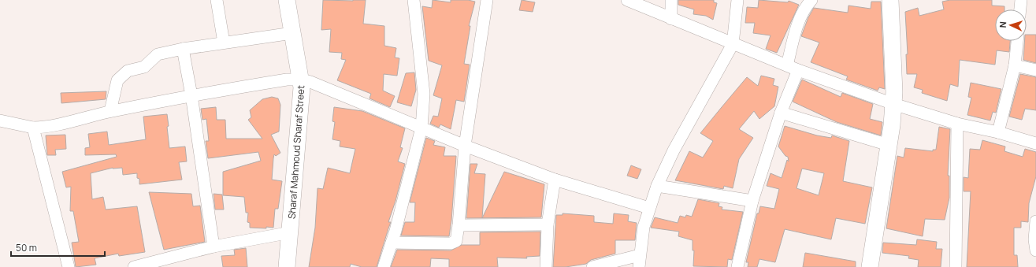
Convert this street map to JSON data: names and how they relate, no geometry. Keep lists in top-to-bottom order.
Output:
{
  "streets": {
    "street": ["Sharaf Mahmoud Sharaf Street"]
  },
  "scale_bar": "50 m",
  "north": "left"
}
